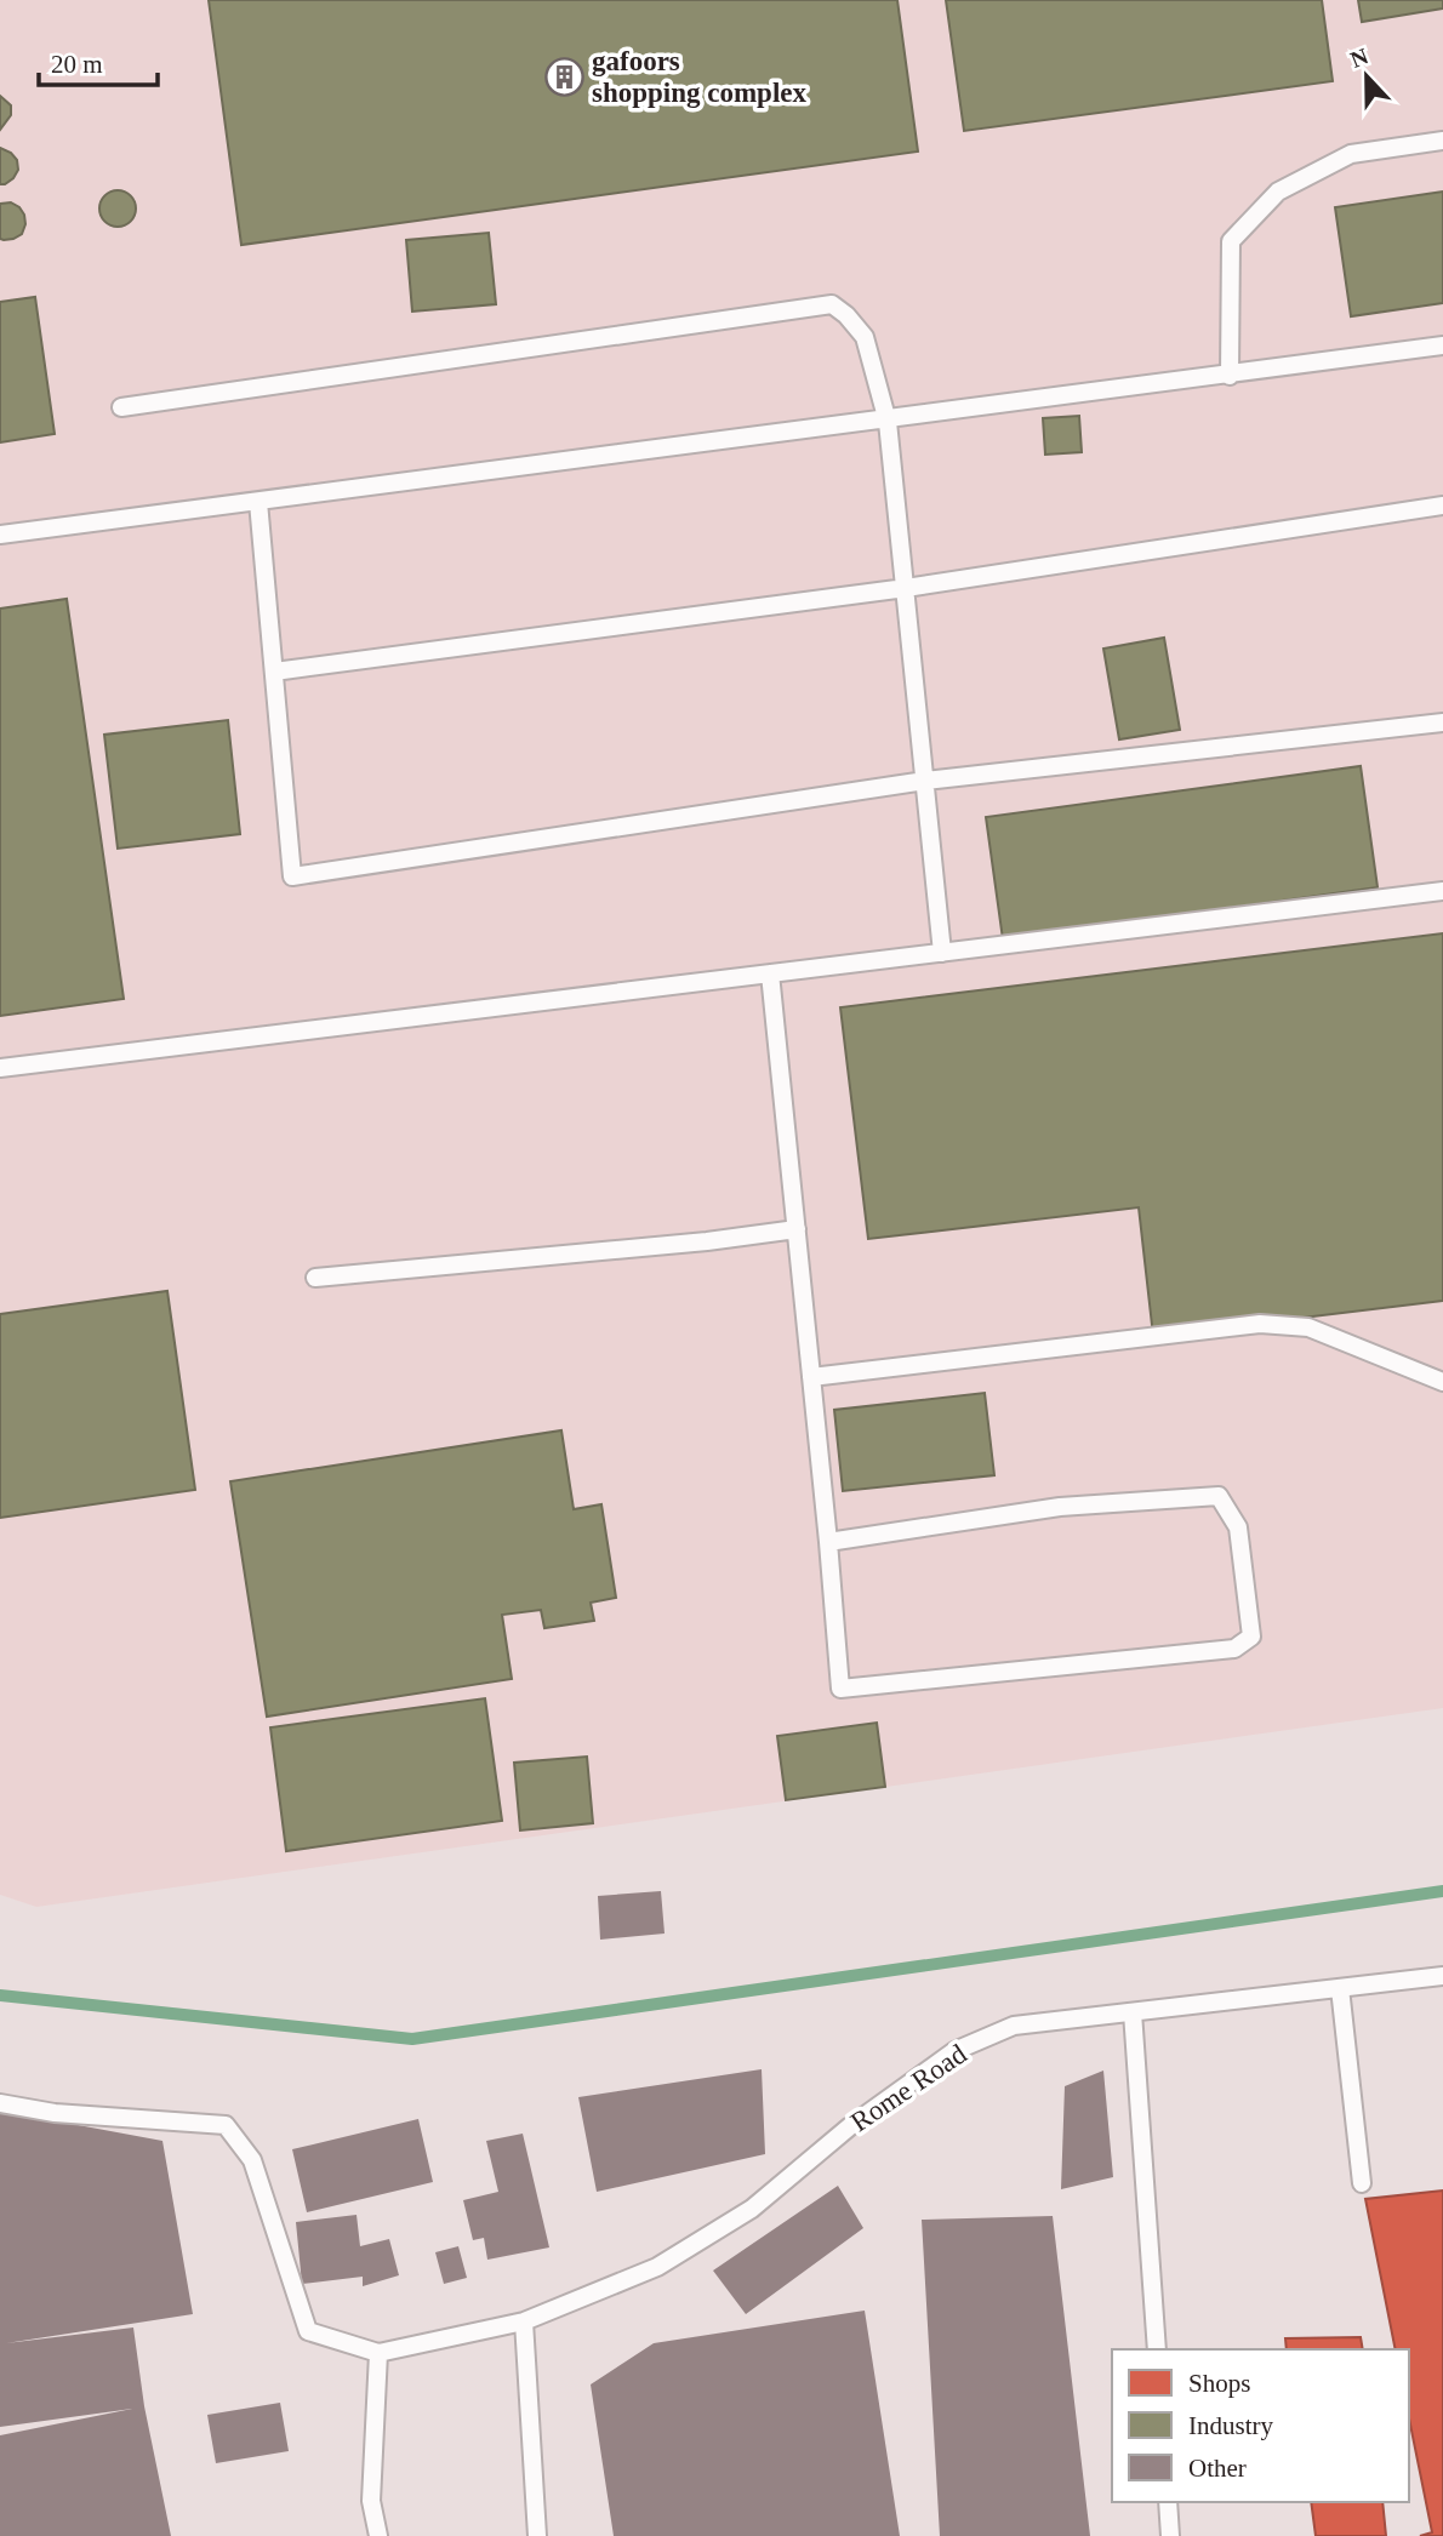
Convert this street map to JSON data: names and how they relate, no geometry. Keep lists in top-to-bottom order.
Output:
{
  "streets": {
    "lane": ["Rome Road"]
  },
  "places": {
    "building": ["gafoors shopping complex"]
  },
  "legend": ["Shops", "Industry", "Other"],
  "scale_bar": "20 m",
  "north": "top"
}
